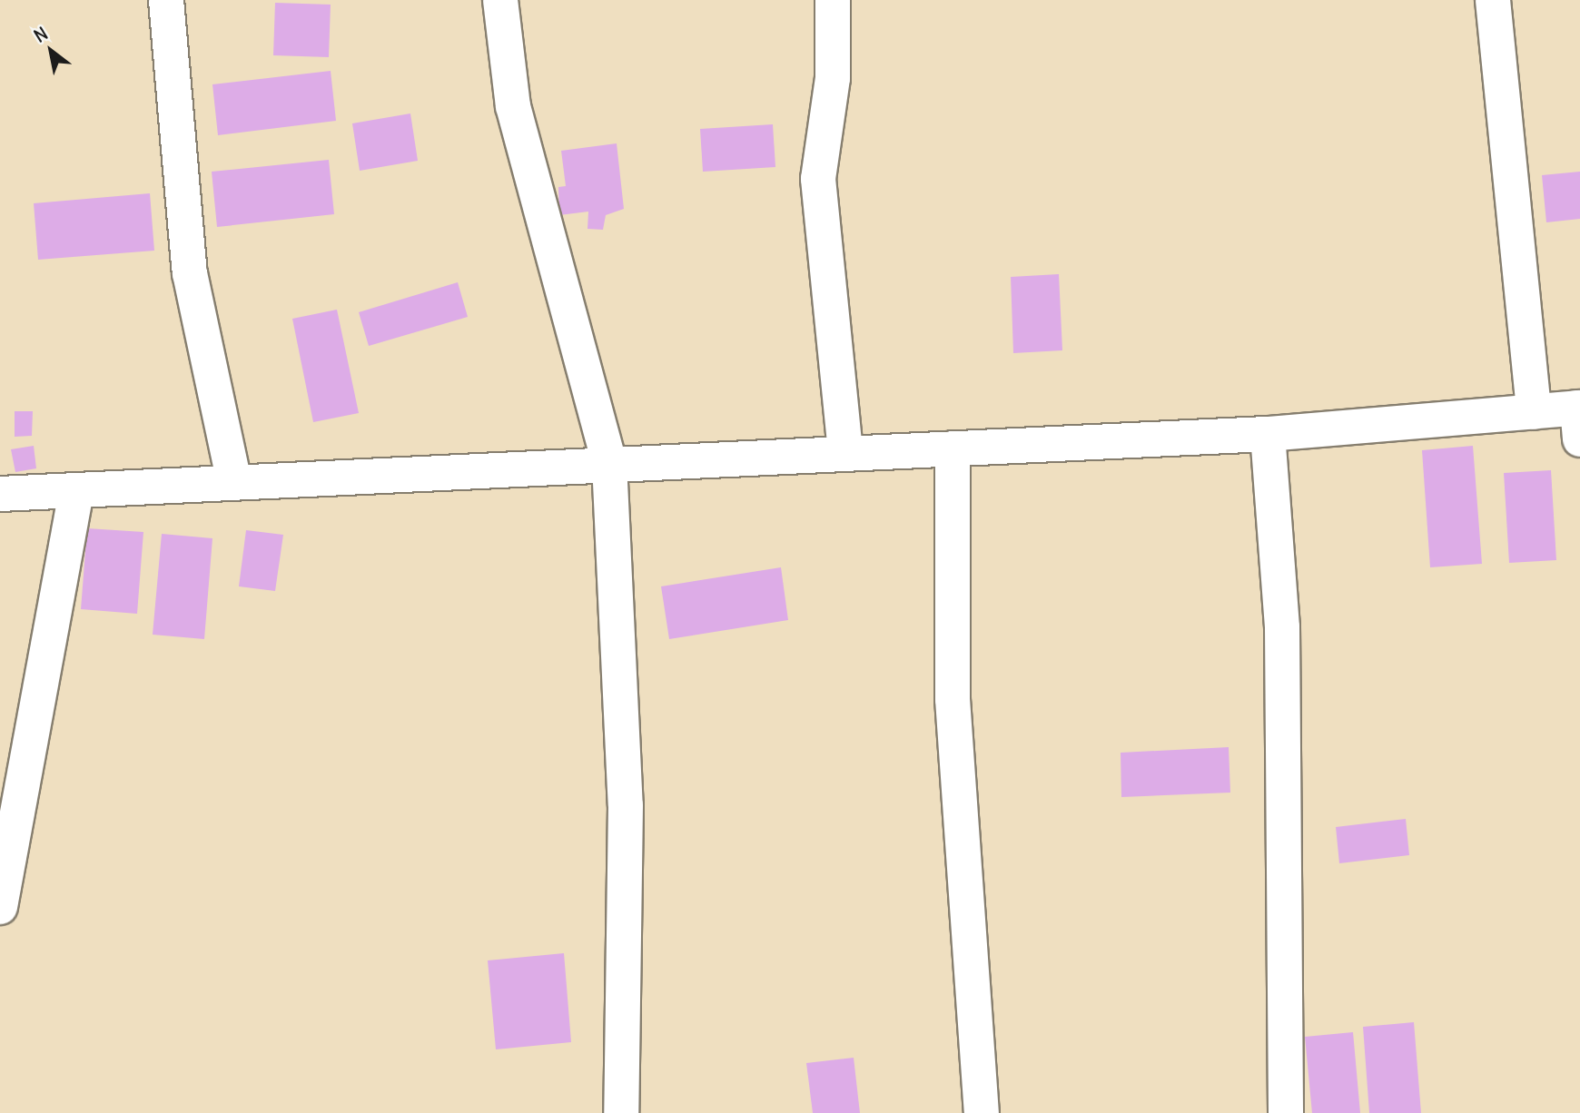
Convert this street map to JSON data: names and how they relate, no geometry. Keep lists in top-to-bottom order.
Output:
{
  "north": "top left"
}
